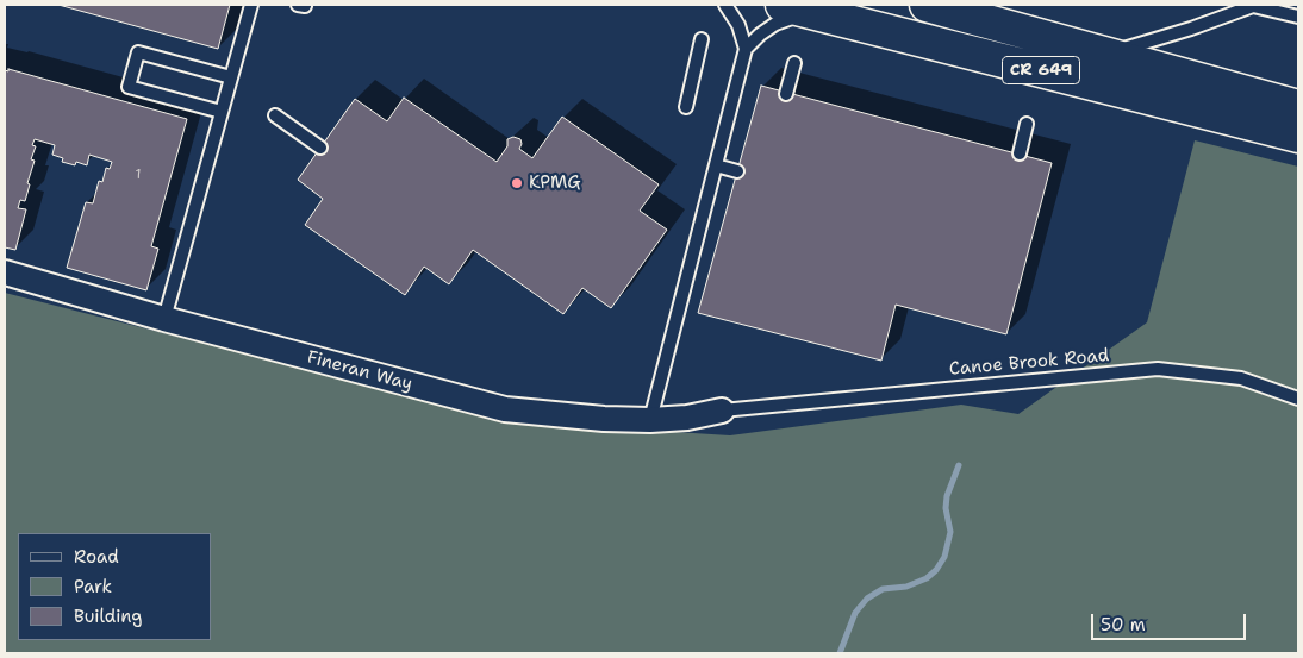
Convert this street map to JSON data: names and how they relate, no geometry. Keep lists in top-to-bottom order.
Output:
{
  "streets": {
    "main road": ["CR 649"],
    "street": ["Fineran Way"],
    "lane": ["Canoe Brook Road"]
  },
  "crossings": [
    ["Canoe Brook Road", "Fineran Way"]
  ],
  "places": ["KPMG"],
  "house_numbers": ["1"],
  "legend": ["Road", "Park", "Building"],
  "scale_bar": "50 m"
}
